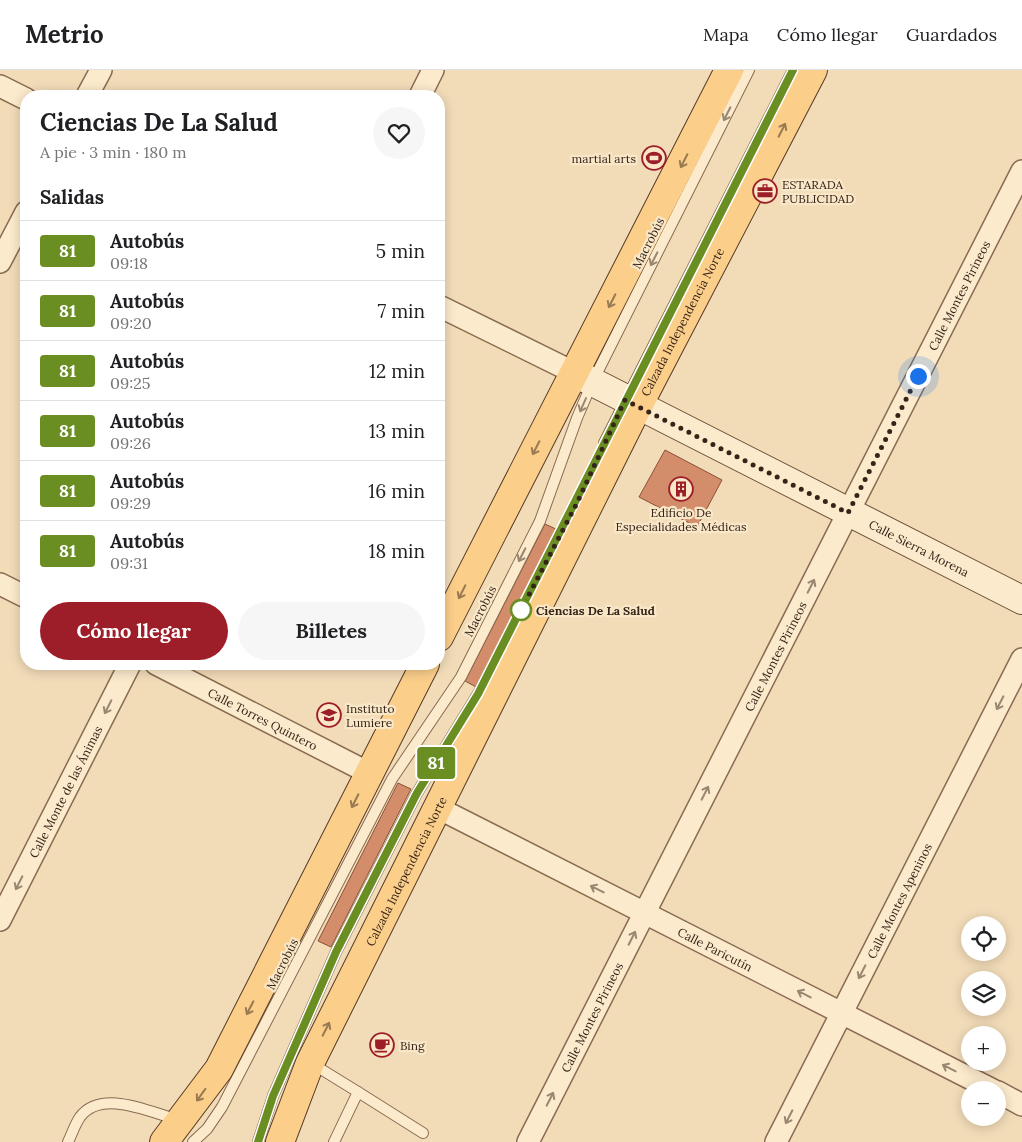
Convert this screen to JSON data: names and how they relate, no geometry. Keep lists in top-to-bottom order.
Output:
{
  "streets": {
    "main road": ["Calzada Independencia Norte"],
    "street": [
      "Calle Montes Pirineos",
      "Calle Sierra Morena",
      "Calle Torres Quintero",
      "Calle Monte de las Ánimas",
      "Calle Montes Apeninos",
      "Calle Paricutín"
    ],
    "lane": ["Macrobús"]
  },
  "crossings": [
    ["Macrobús", "Calle Sierra Morena"],
    ["Calle Montes Pirineos", "Calle Sierra Morena"],
    ["Calle Montes Pirineos", "Calle Paricutín"],
    ["Calzada Independencia Norte", "Calle Sierra Morena"],
    ["Calzada Independencia Norte", "Calle Paricutín"],
    ["Calle Montes Apeninos", "Calle Paricutín"]
  ],
  "one_way": [
    "Calle Montes Pirineos",
    "Calle Monte de las Ánimas",
    "Calle Montes Apeninos",
    "Calle Paricutín"
  ],
  "places": {
    "sports": ["martial arts"],
    "office": ["ESTARADA PUBLICIDAD"],
    "building": ["Edificio De Especialidades Médicas"],
    "other": ["Ciencias De La Salud"],
    "school or university": ["Instituto Lumiere"],
    "cafe": ["Bing"]
  },
  "lines": ["bus line 81"],
  "page": {
    "header": "Metrio",
    "nav": ["Mapa", "Cómo llegar", "Guardados"],
    "on_map": "81",
    "heading": [
      ["Ciencias De La Salud", "A pie · 3 min · 180 m"],
      "Salidas"
    ],
    "list": [
      {
        "mark": "81",
        "name": "Autobús",
        "note": "09:18",
        "value": "5 min"
      },
      {
        "mark": "81",
        "name": "Autobús",
        "note": "09:20",
        "value": "7 min"
      },
      {
        "mark": "81",
        "name": "Autobús",
        "note": "09:25",
        "value": "12 min"
      },
      {
        "mark": "81",
        "name": "Autobús",
        "note": "09:26",
        "value": "13 min"
      },
      {
        "mark": "81",
        "name": "Autobús",
        "note": "09:29",
        "value": "16 min"
      },
      {
        "mark": "81",
        "name": "Autobús",
        "note": "09:31",
        "value": "18 min"
      }
    ],
    "buttons": ["Cómo llegar", "Billetes"],
    "map_buttons": ["+", "−"]
  }
}
